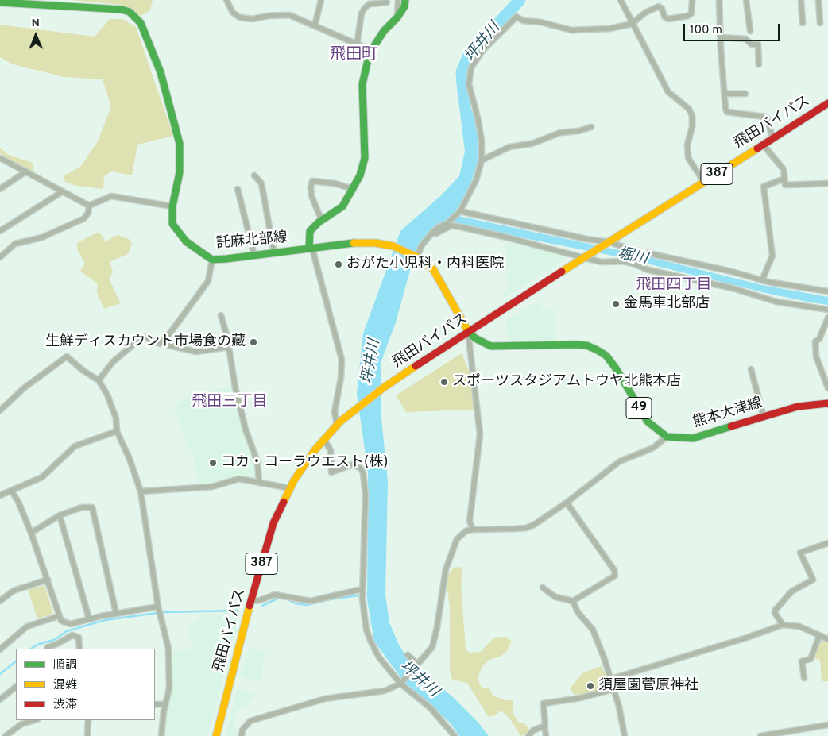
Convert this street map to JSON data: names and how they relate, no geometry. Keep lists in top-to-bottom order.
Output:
{
  "streets": {
    "main road": [
      "飛田バイパス",
      "387",
      "託麻北部線",
      "49",
      "熊本大津線"
    ]
  },
  "crossings": [
    ["飛田バイパス", "託麻北部線"],
    ["飛田バイパス", "49"],
    ["託麻北部線", "49"],
    ["49", "熊本大津線"]
  ],
  "districts": ["飛田町", "飛田四丁目", "飛田三丁目"],
  "water": ["坪井川", "堀川"],
  "places": [
    "おがた小児科・内科医院",
    "金馬車北部店",
    "生鮮ディスカウント市場食の藏",
    "スポーツスタジアムトウヤ北熊本店",
    "コカ・コーラウエスト(株)",
    "須屋園菅原神社"
  ],
  "legend": ["順調", "混雑", "渋滞"],
  "scale_bar": "100 m",
  "north": "top"
}
